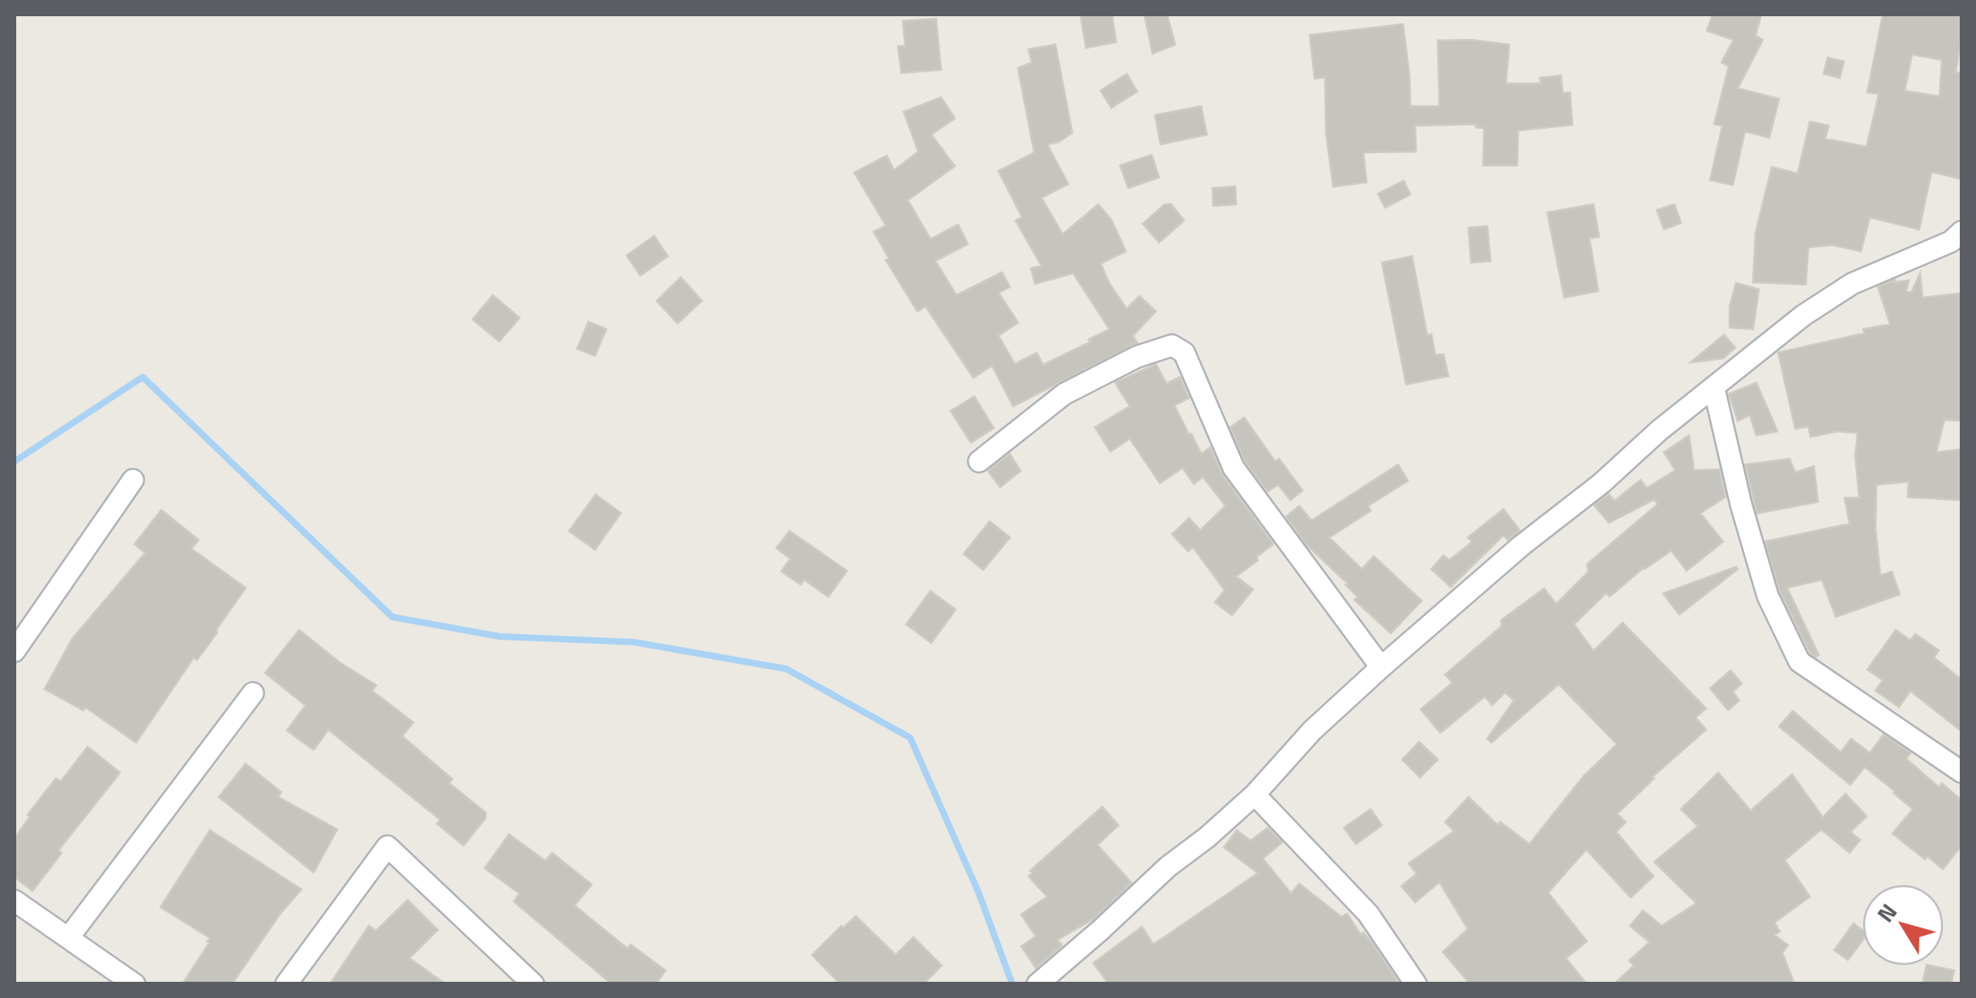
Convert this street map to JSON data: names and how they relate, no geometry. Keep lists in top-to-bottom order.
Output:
{
  "north": "top left"
}
